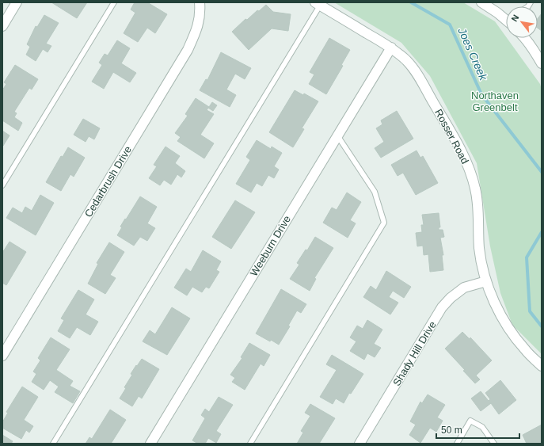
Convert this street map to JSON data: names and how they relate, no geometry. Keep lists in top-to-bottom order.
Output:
{
  "streets": {
    "street": [
      "Rosser Road",
      "Cedarbrush Drive",
      "Weeburn Drive",
      "Shady Hill Drive"
    ]
  },
  "crossings": [
    ["Rosser Road", "Weeburn Drive"],
    ["Rosser Road", "Shady Hill Drive"]
  ],
  "water": ["Joes Creek"],
  "parks": ["Northaven Greenbelt"],
  "scale_bar": "50 m",
  "north": "top left"
}
